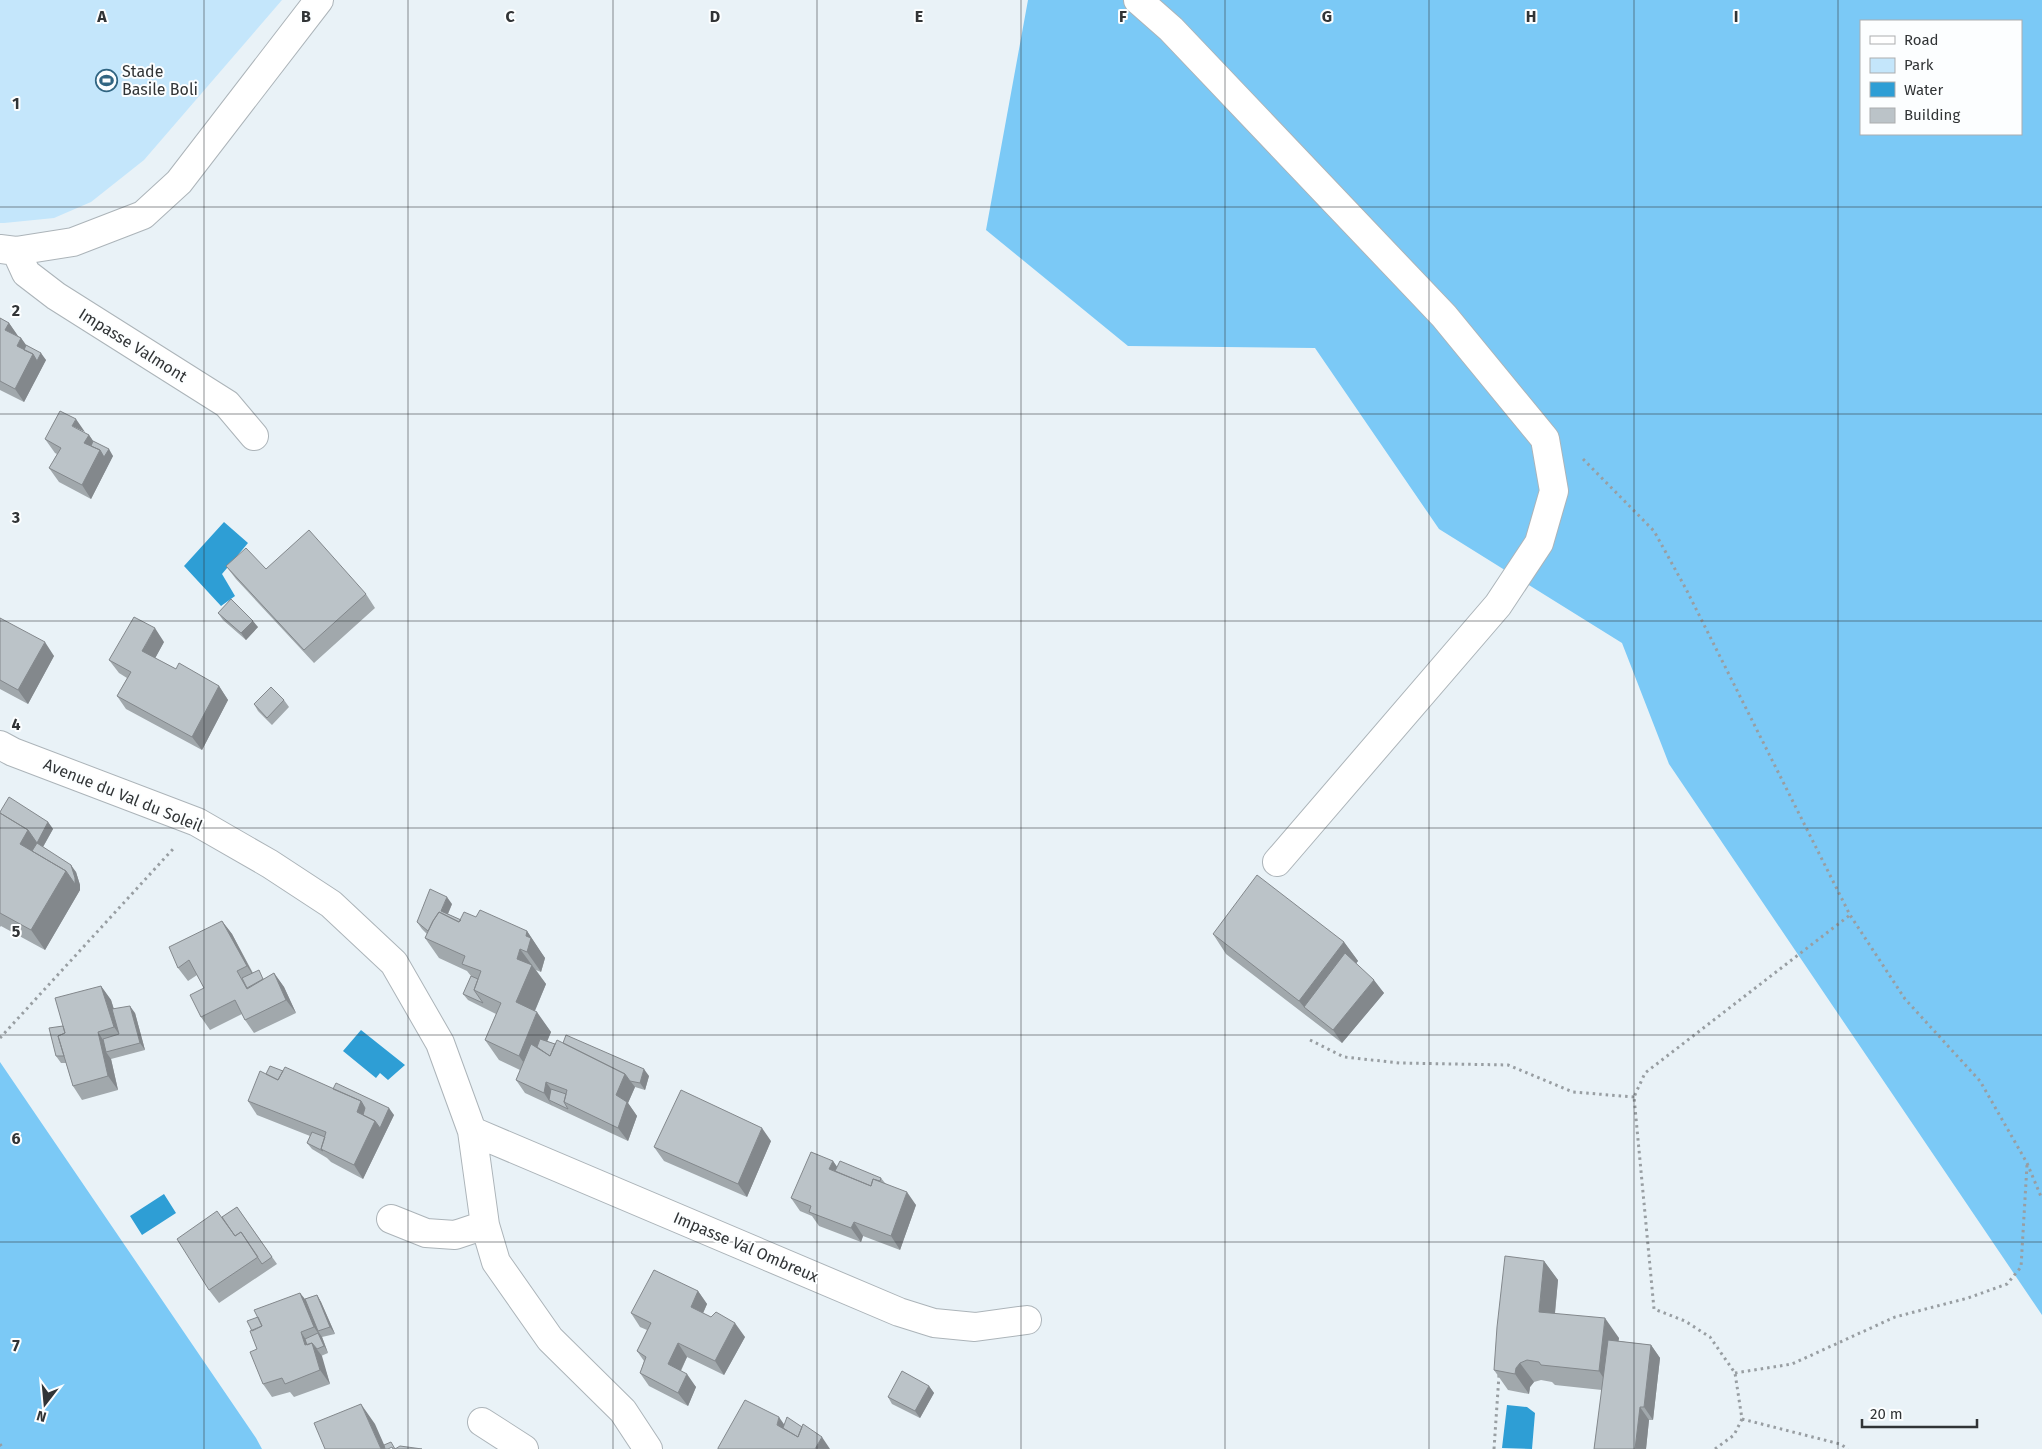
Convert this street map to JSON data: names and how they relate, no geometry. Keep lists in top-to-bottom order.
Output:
{
  "streets": {
    "street": ["Impasse Valmont", "Avenue du Val du Soleil", "Impasse Val Ombreux"]
  },
  "crossings": [
    ["Avenue du Val du Soleil", "Impasse Val Ombreux"]
  ],
  "places": {
    "sports": ["Stade Basile Boli"]
  },
  "legend": [
    "Road",
    "Park",
    "Water",
    "Building"
  ],
  "scale_bar": "20 m",
  "north": "bottom",
  "grid": {
    "columns": [
      "A",
      "B",
      "C",
      "D",
      "E",
      "F",
      "G",
      "H",
      "I"
    ],
    "rows": [
      "1",
      "2",
      "3",
      "4",
      "5",
      "6",
      "7"
    ]
  }
}
